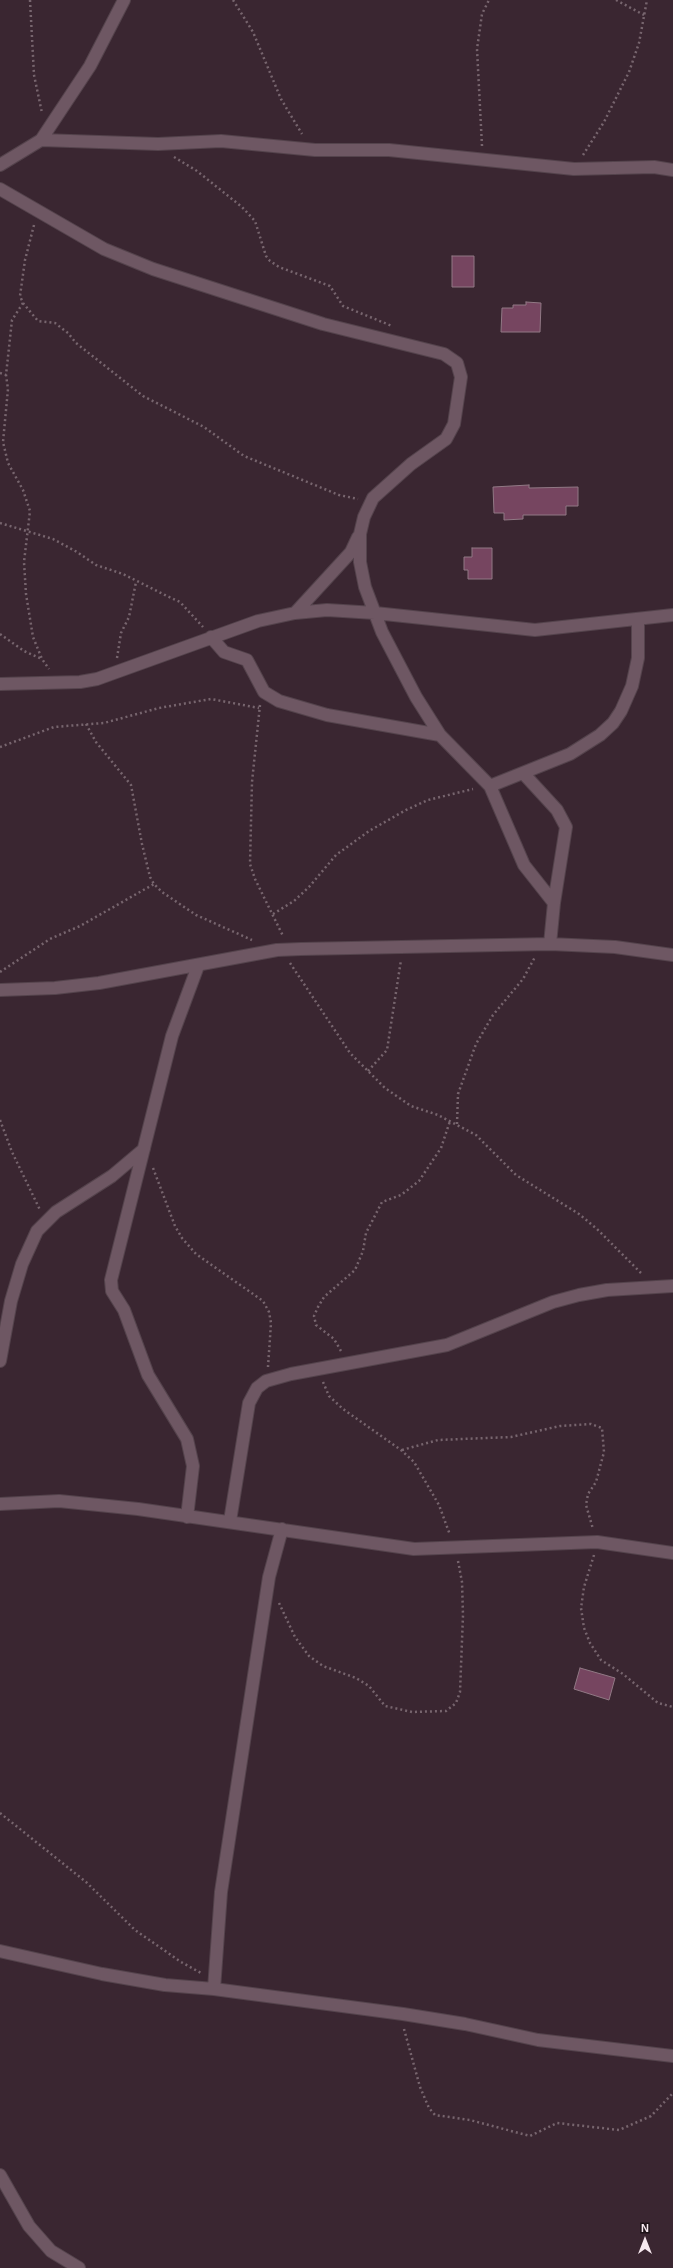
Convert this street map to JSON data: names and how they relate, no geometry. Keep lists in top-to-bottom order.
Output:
{
  "north": "top"
}
